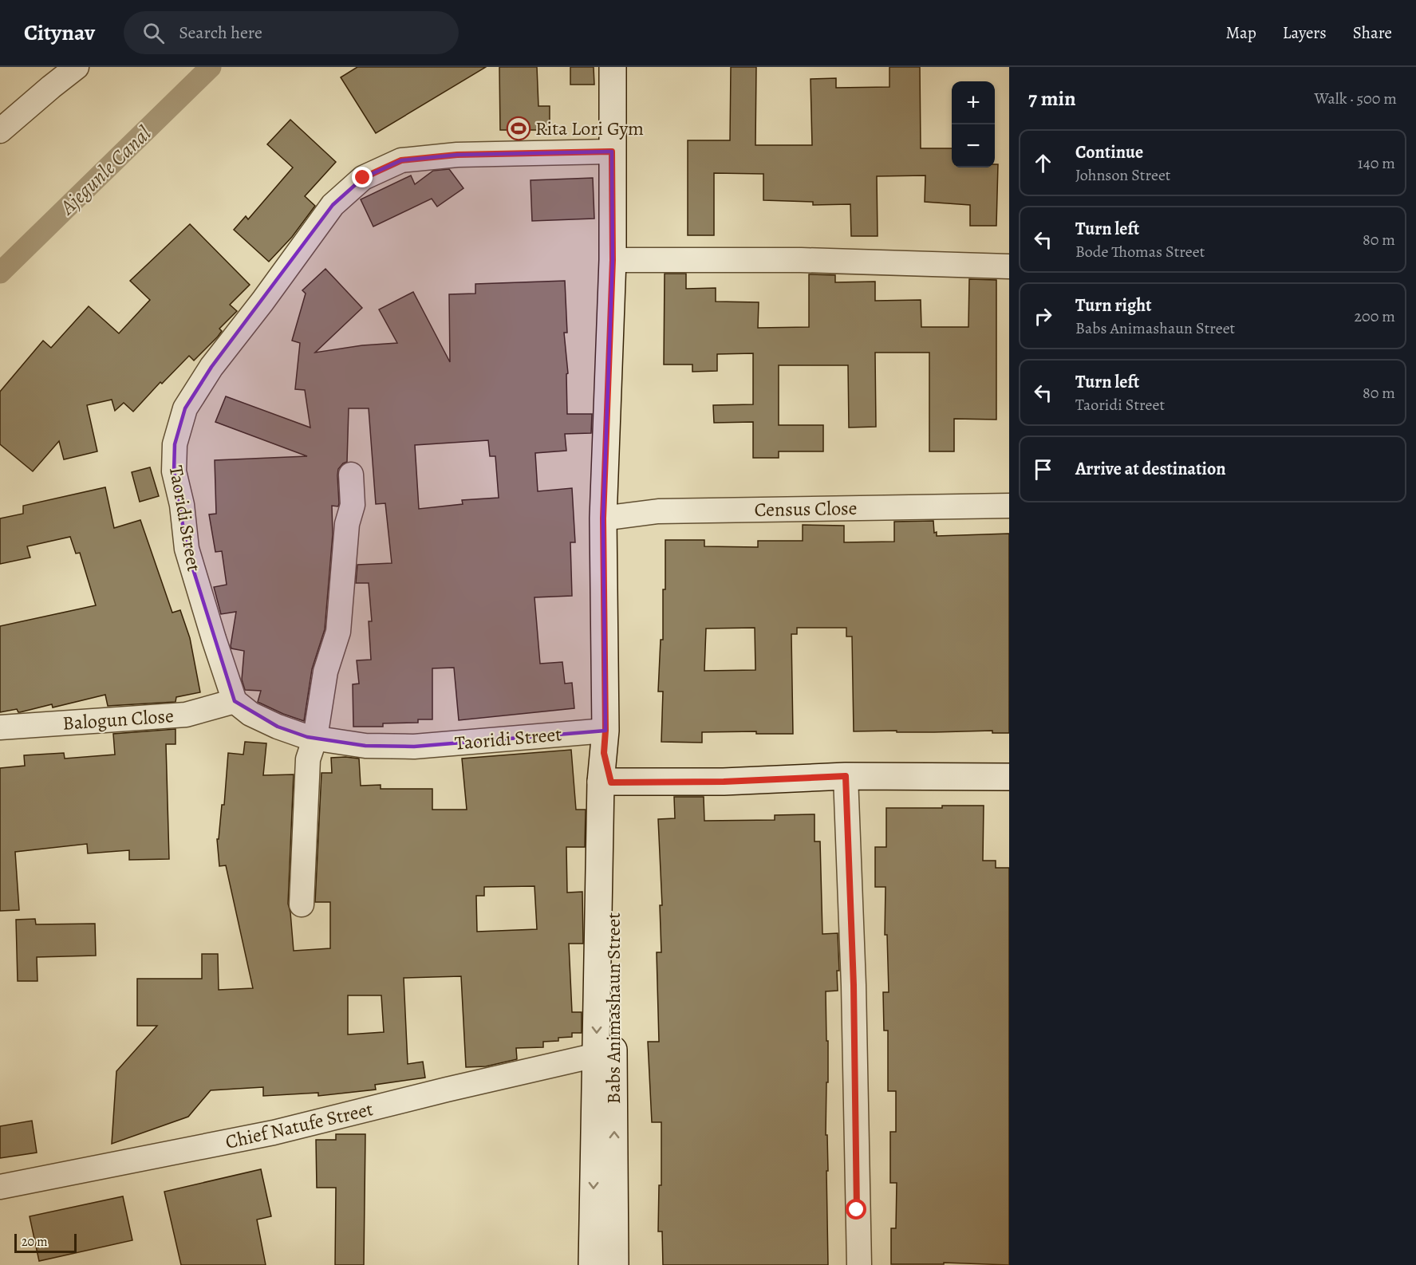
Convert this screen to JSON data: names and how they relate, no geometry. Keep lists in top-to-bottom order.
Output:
{
  "streets": {
    "main road": ["Babs Animashaun Street"],
    "street": [
      "Census Close",
      "Taoridi Street",
      "Balogun Close",
      "Chief Natufe Street"
    ]
  },
  "crossings": [
    ["Census Close", "Babs Animashaun Street"],
    ["Taoridi Street", "Balogun Close"],
    ["Taoridi Street", "Babs Animashaun Street"],
    ["Babs Animashaun Street", "Chief Natufe Street"]
  ],
  "water": ["Ajegunle Canal"],
  "places": {
    "sports": ["Rita Lori Gym"]
  },
  "scale_bar": "20 m",
  "page": {
    "header": "Citynav",
    "search": "Search here",
    "nav": ["Map", "Layers", "Share"],
    "heading": ["7 min", "Walk · 500 m"],
    "map_buttons": ["+", "−"],
    "list": [
      ["Continue", "Johnson Street", "140 m"],
      ["Turn left", "Bode Thomas Street", "80 m"],
      ["Turn right", "Babs Animashaun Street", "200 m"],
      ["Turn left", "Taoridi Street", "80 m"],
      "Arrive at destination"
    ],
    "scale": "20 m"
  }
}
